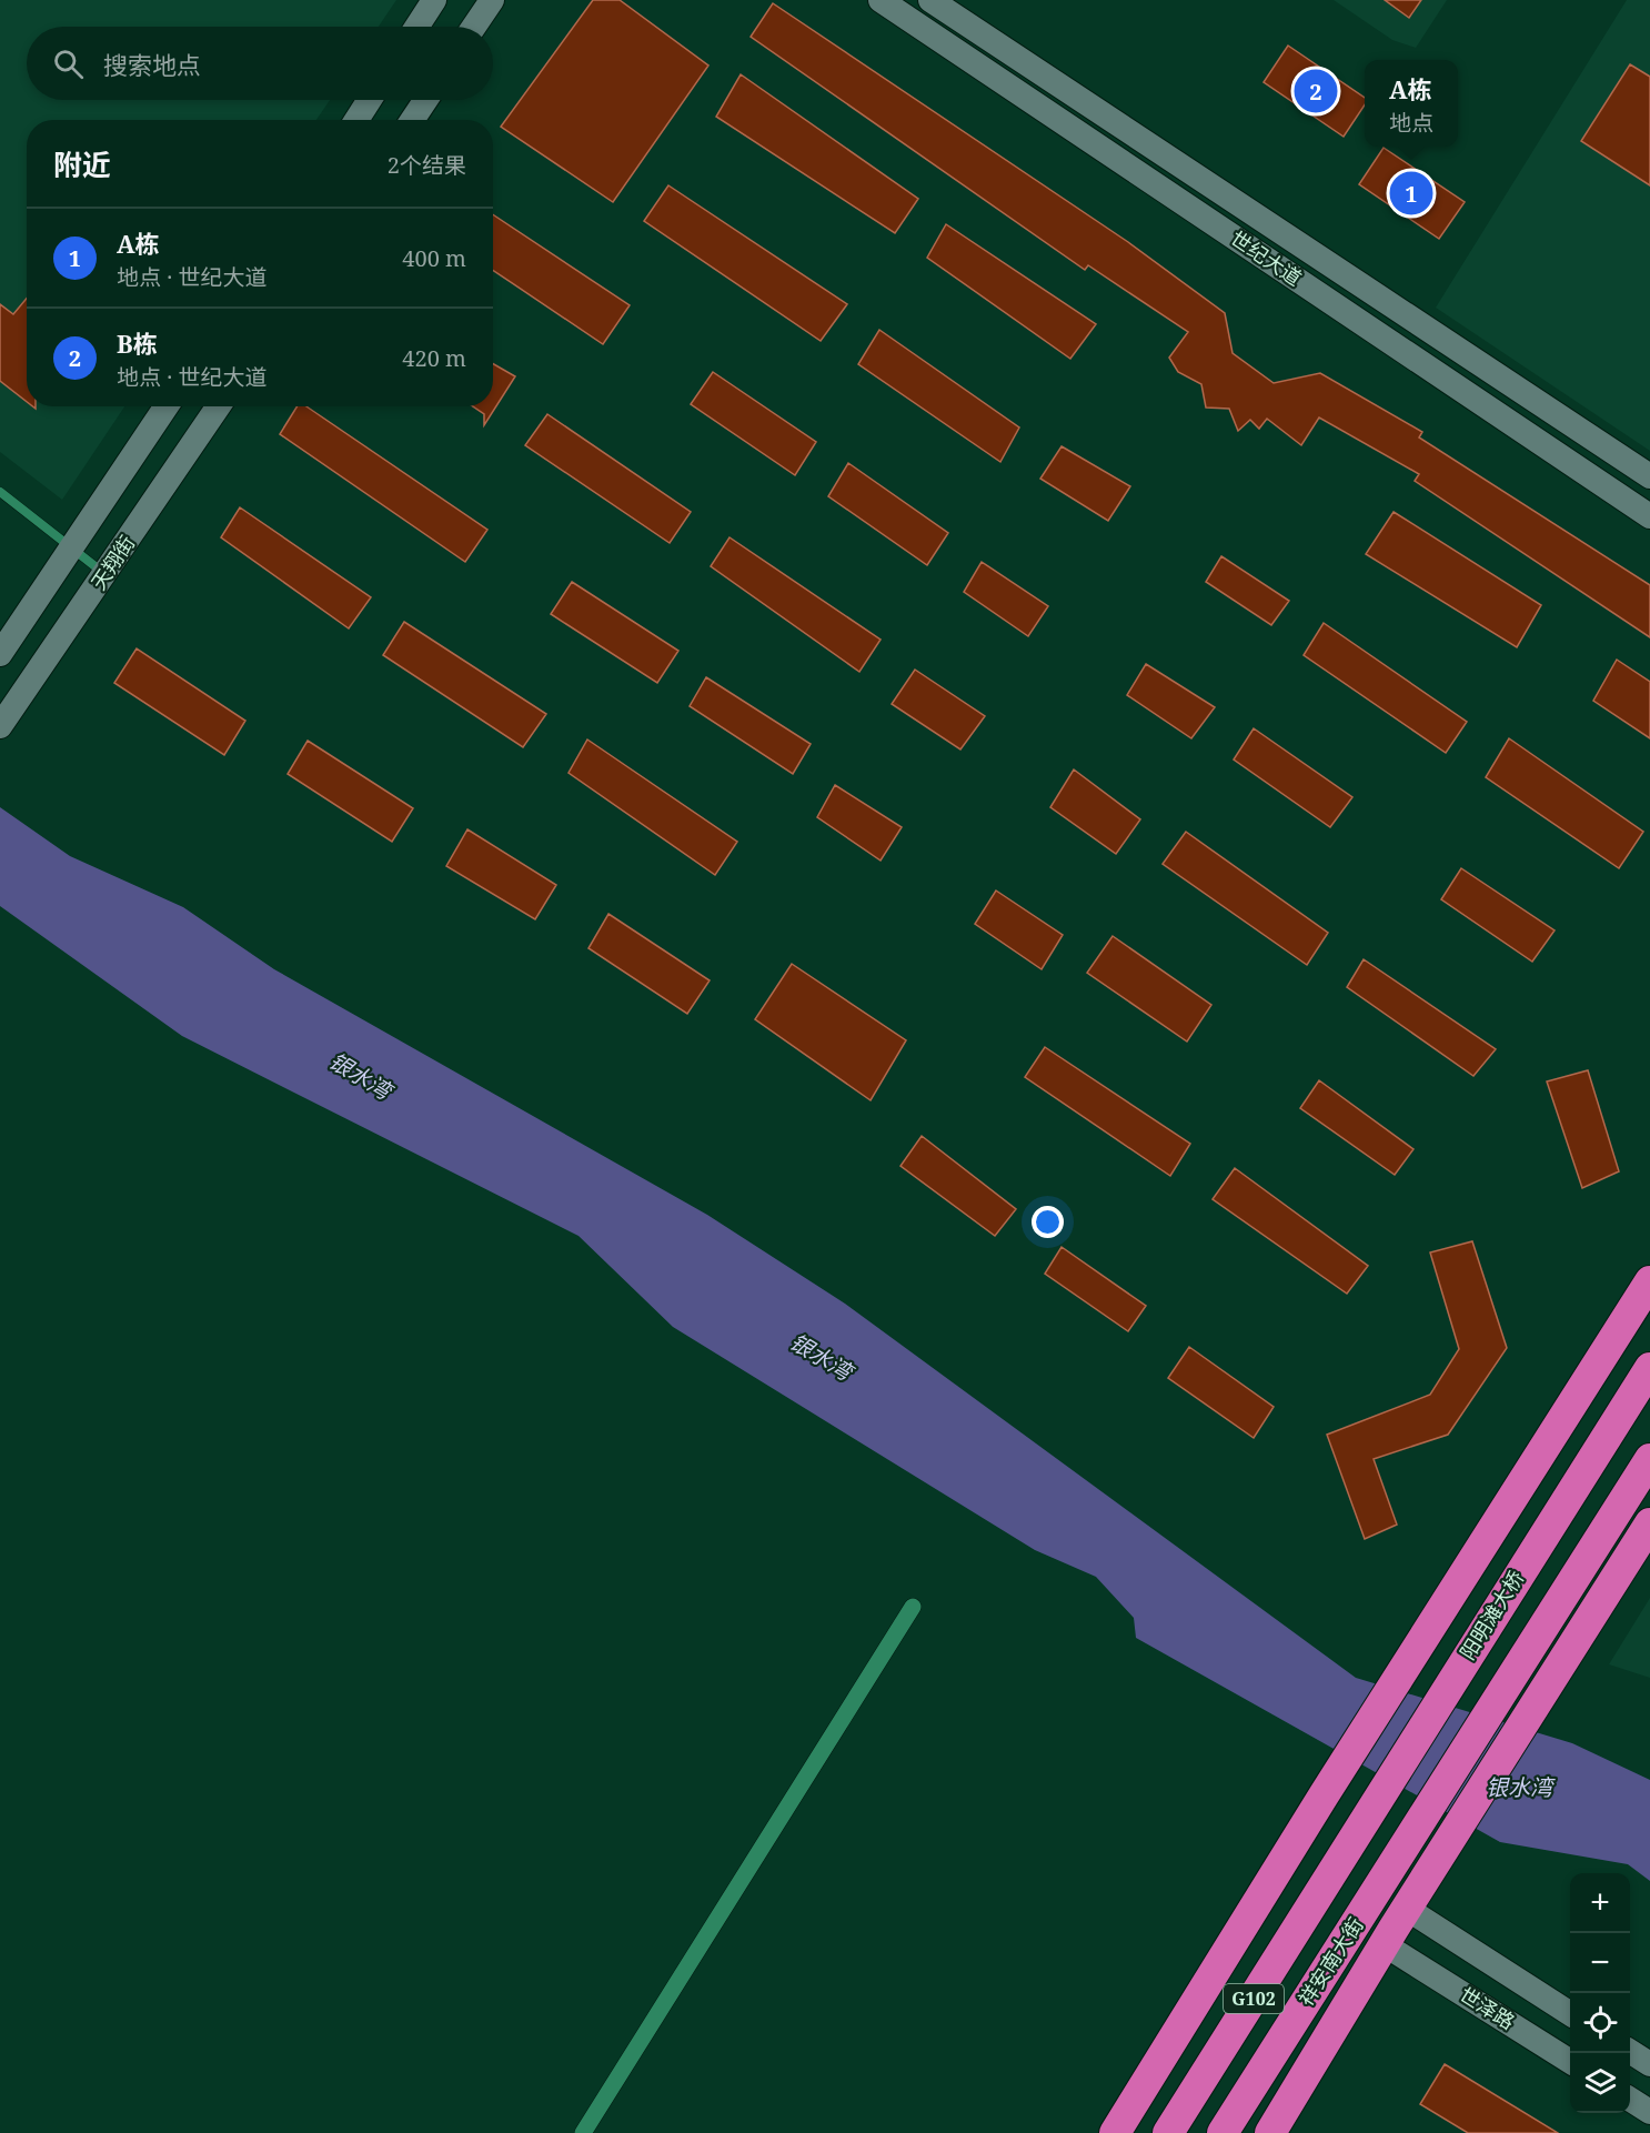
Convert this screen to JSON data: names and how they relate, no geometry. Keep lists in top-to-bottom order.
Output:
{
  "streets": {
    "highway": ["阳明滩大桥", "祥安南大街", "G102"],
    "main road": ["世纪大道", "天翔街", "世泽路"]
  },
  "water": ["银水湾"],
  "page": {
    "search": "搜索地点",
    "popup": ["A栋", "地点"],
    "pins": ["2", "1"],
    "heading": ["附近", "2个结果"],
    "list": [
      {
        "mark": "1",
        "name": "A栋",
        "note": "地点 · 世纪大道",
        "value": "400 m"
      },
      {
        "mark": "2",
        "name": "B栋",
        "note": "地点 · 世纪大道",
        "value": "420 m"
      }
    ],
    "map_buttons": ["+", "−"]
  }
}
